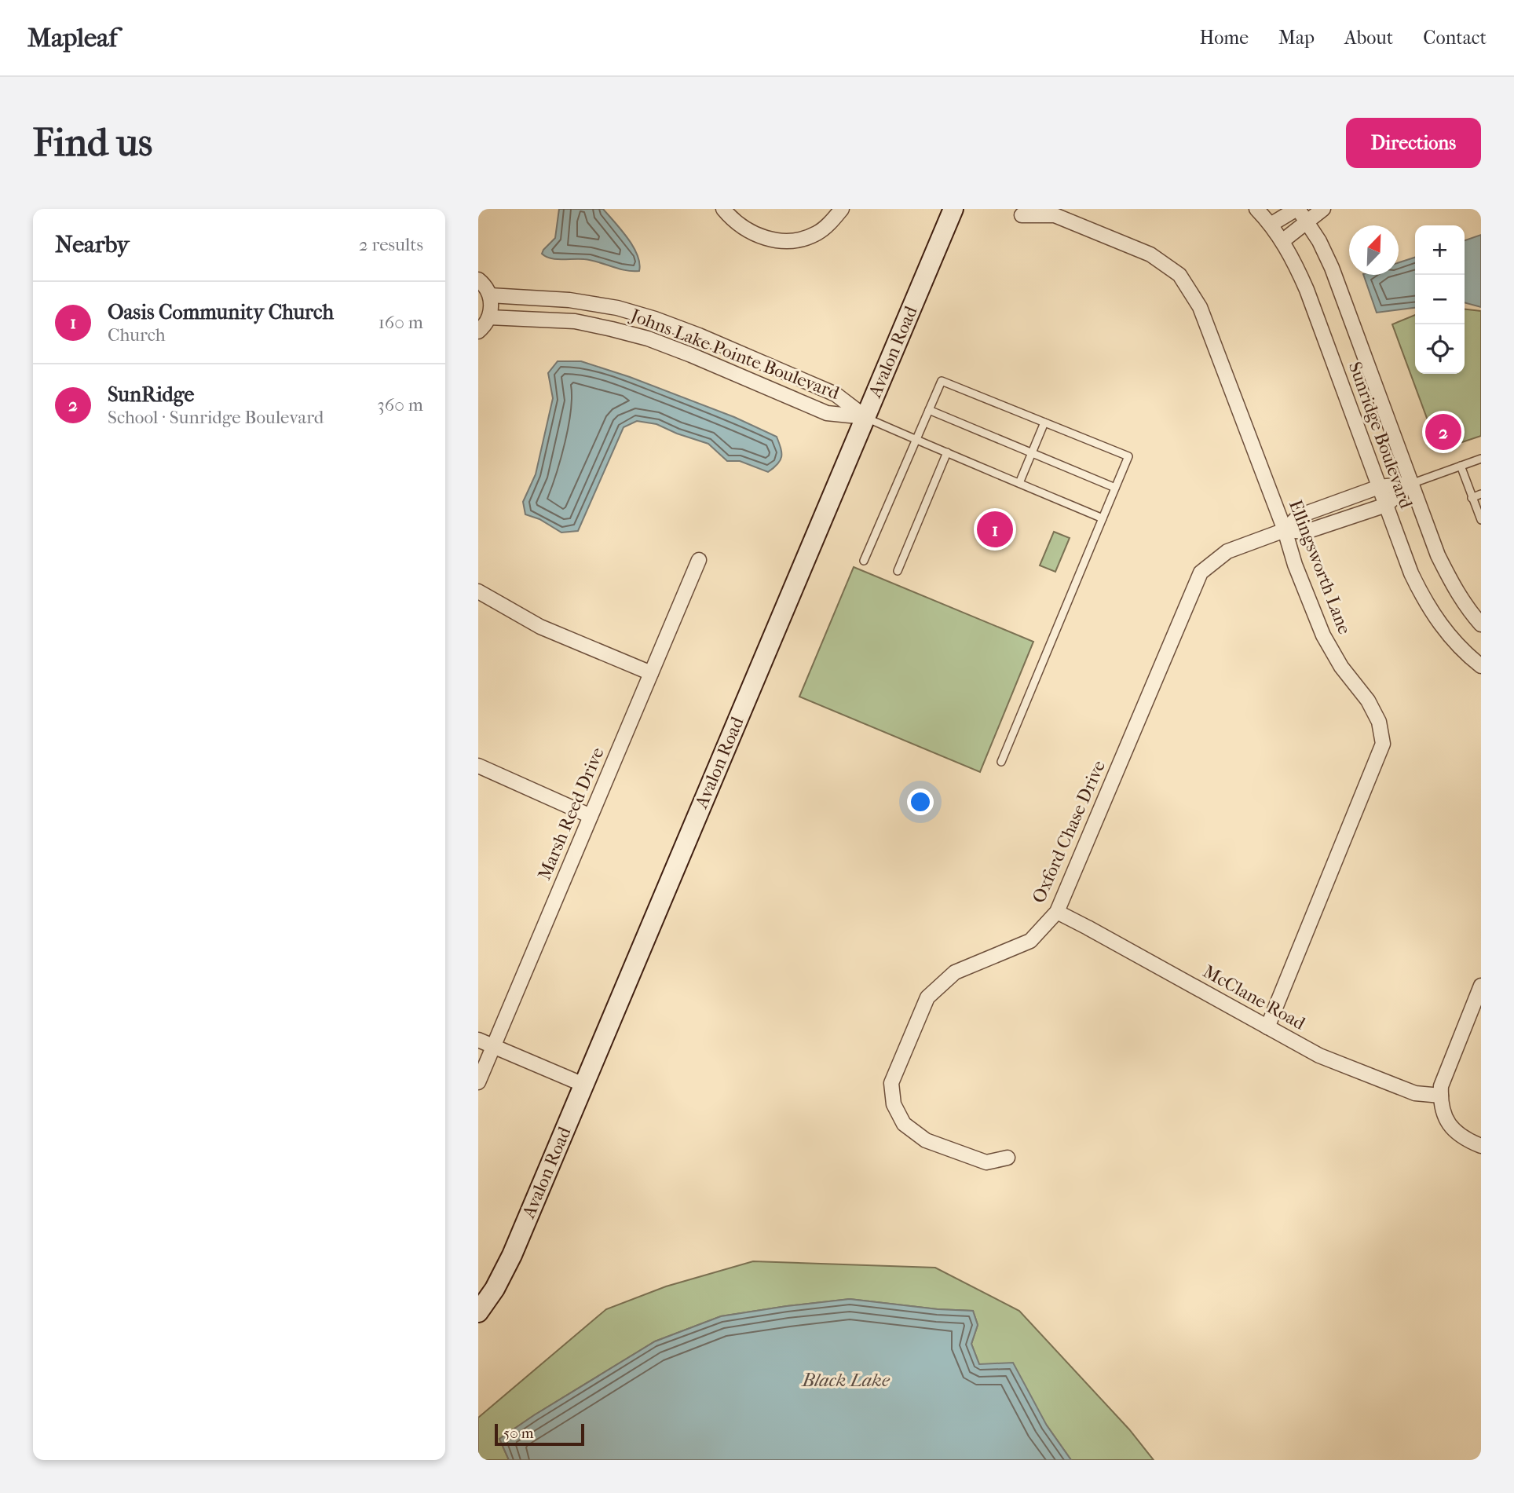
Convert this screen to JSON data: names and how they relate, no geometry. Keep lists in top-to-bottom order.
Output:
{
  "streets": {
    "main road": ["Avalon Road"],
    "street": [
      "Johns Lake Pointe Boulevard",
      "Sunridge Boulevard",
      "Ellingsworth Lane",
      "Marsh Reed Drive",
      "Oxford Chase Drive",
      "McClane Road"
    ]
  },
  "crossings": [
    ["Avalon Road", "Johns Lake Pointe Boulevard"],
    ["Sunridge Boulevard", "Oxford Chase Drive"],
    ["Ellingsworth Lane", "Oxford Chase Drive"],
    ["Ellingsworth Lane", "McClane Road"],
    ["Oxford Chase Drive", "McClane Road"]
  ],
  "water": ["Black Lake"],
  "scale_bar": "50 m",
  "north": "top right",
  "page": {
    "header": "Mapleaf",
    "nav": [
      "Home",
      "Map",
      "About",
      "Contact"
    ],
    "buttons": "Directions",
    "title": "Find us",
    "heading": ["Nearby", "2 results"],
    "map_buttons": ["+", "−"],
    "list": [
      {
        "mark": "1",
        "name": "Oasis Community Church",
        "note": "Church",
        "value": "160 m"
      },
      {
        "mark": "2",
        "name": "SunRidge",
        "note": "School · Sunridge Boulevard",
        "value": "360 m"
      }
    ],
    "pins": ["2", "1"],
    "scale": "50 m"
  }
}
